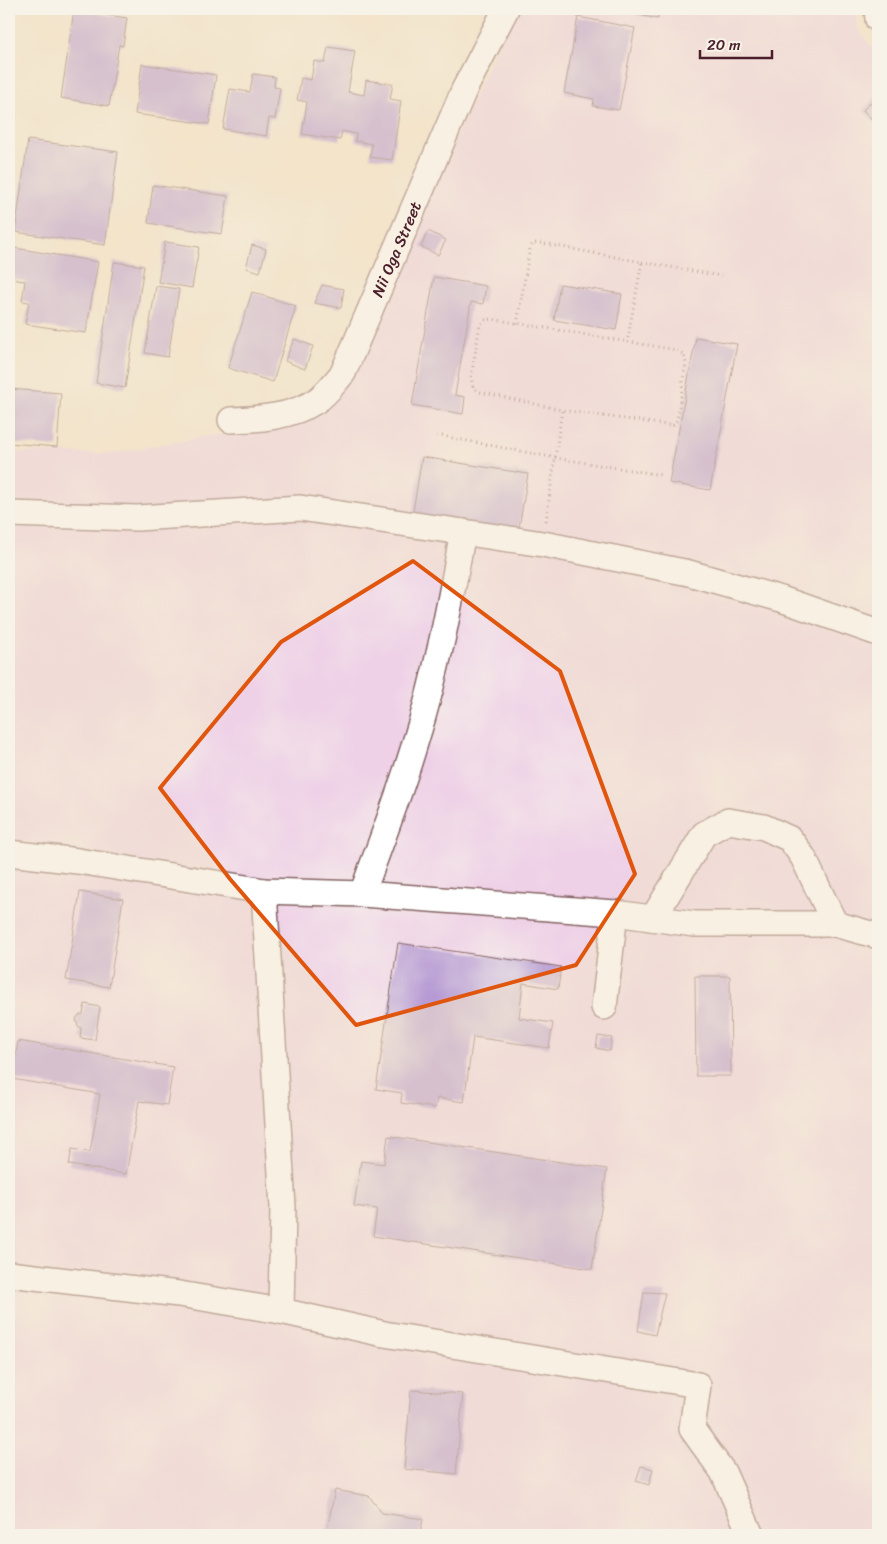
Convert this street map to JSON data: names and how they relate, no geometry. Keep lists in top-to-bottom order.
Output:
{
  "streets": {
    "street": ["Nii Oga Street"]
  },
  "scale_bar": "20 m"
}
